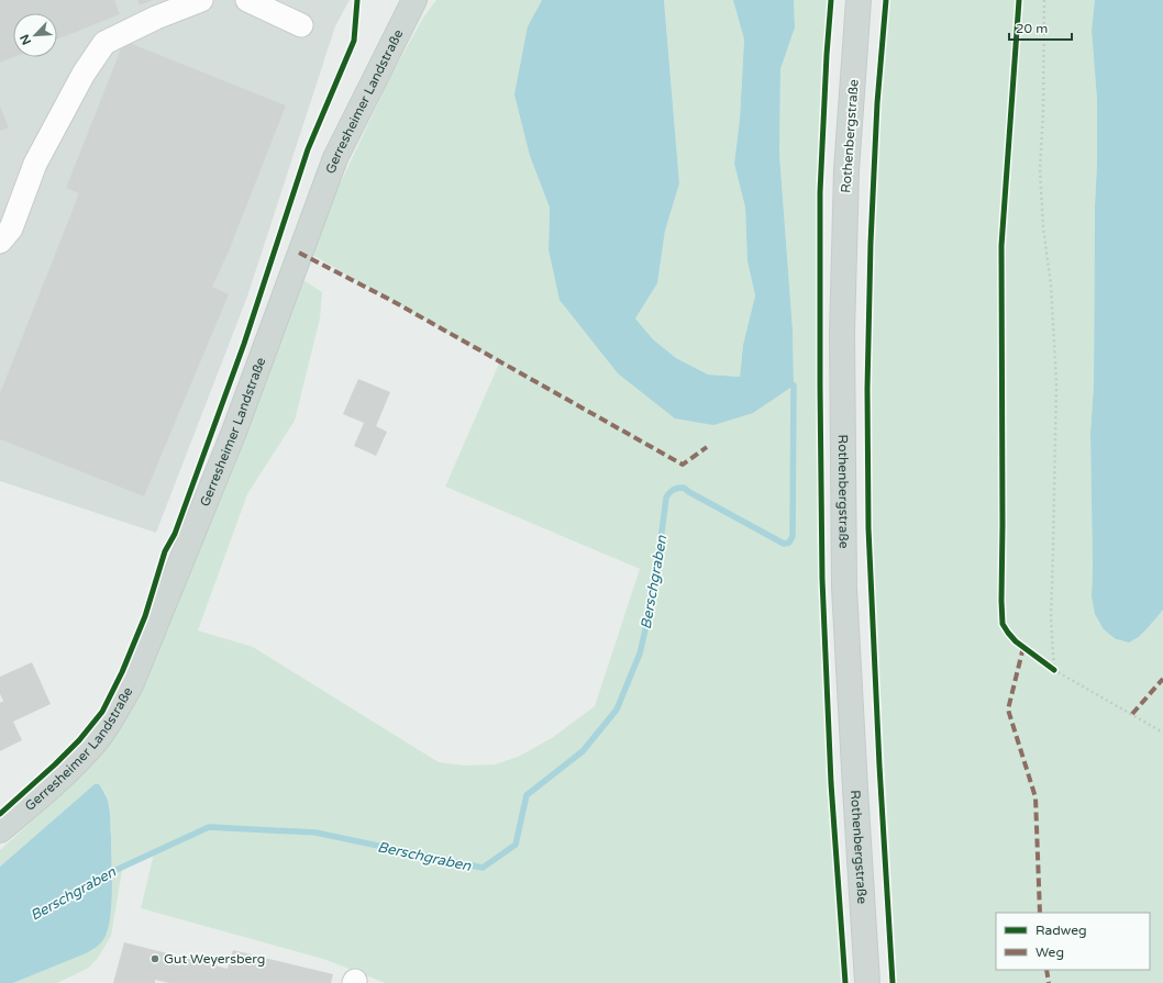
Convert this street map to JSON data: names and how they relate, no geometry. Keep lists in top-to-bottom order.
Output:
{
  "streets": {
    "main road": ["Gerresheimer Landstraße", "Rothenbergstraße"]
  },
  "water": ["Berschgraben"],
  "places": ["Gut Weyersberg"],
  "legend": ["Radweg", "Weg"],
  "scale_bar": "20 m",
  "north": "bottom left"
}
